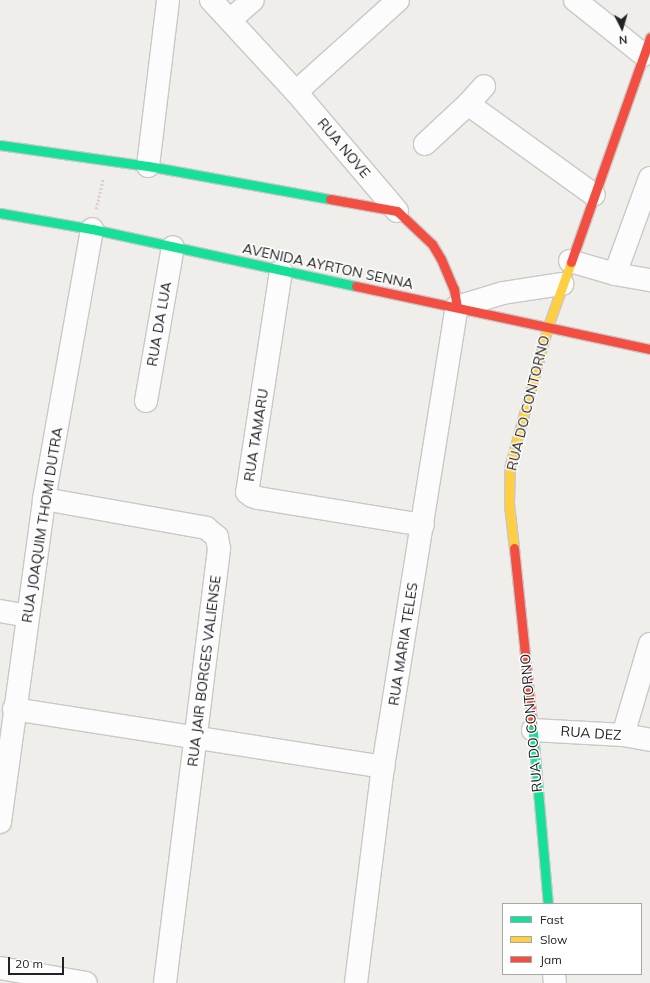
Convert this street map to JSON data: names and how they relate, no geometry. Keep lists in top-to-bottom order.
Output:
{
  "streets": {
    "street": [
      "RUA NOVE",
      "AVENIDA AYRTON SENNA",
      "RUA DA LUA",
      "RUA DO CONTORNO",
      "RUA TAMARU",
      "RUA JOAQUIM THOMI DUTRA",
      "RUA MARIA TELES",
      "RUA JAIR BORGES VALIENSE",
      "RUA DEZ"
    ]
  },
  "crossings": [
    ["RUA NOVE", "AVENIDA AYRTON SENNA"],
    ["RUA NOVE", "RUA MARIA TELES"],
    ["AVENIDA AYRTON SENNA", "RUA DA LUA"],
    ["AVENIDA AYRTON SENNA", "RUA DO CONTORNO"],
    ["AVENIDA AYRTON SENNA", "RUA TAMARU"],
    ["AVENIDA AYRTON SENNA", "RUA JOAQUIM THOMI DUTRA"],
    ["AVENIDA AYRTON SENNA", "RUA MARIA TELES"],
    ["RUA DO CONTORNO", "RUA DEZ"],
    ["RUA TAMARU", "RUA MARIA TELES"],
    ["RUA JOAQUIM THOMI DUTRA", "RUA JAIR BORGES VALIENSE"]
  ],
  "legend": ["Fast", "Slow", "Jam"],
  "scale_bar": "20 m",
  "north": "bottom"
}
